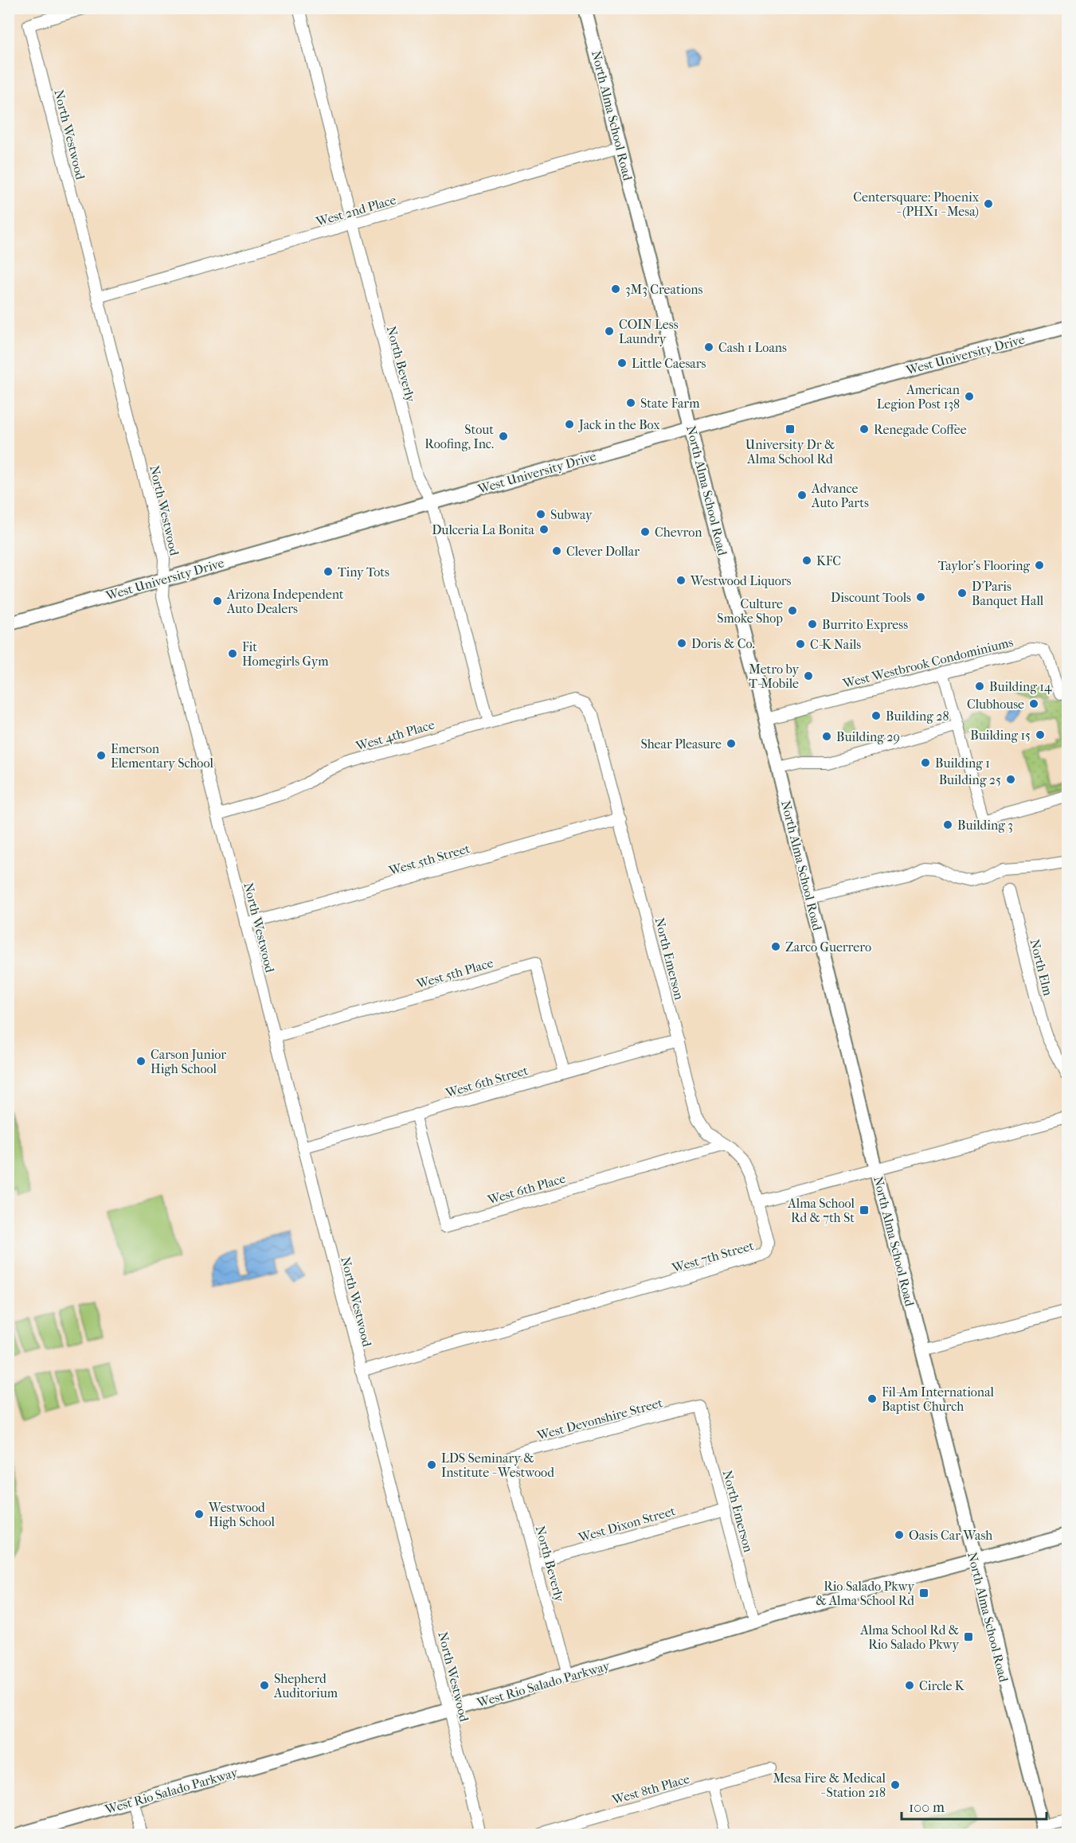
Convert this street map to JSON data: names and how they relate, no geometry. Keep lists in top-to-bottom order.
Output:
{
  "streets": {
    "main road": ["North Alma School Road", "West University Drive", "West Rio Salado Parkway"],
    "street": [
      "North Westwood",
      "West 2nd Place",
      "North Beverly",
      "West Westbrook Condominiums",
      "West 4th Place",
      "West 5th Street",
      "North Emerson",
      "North Elm",
      "West 5th Place",
      "West 6th Street",
      "West 6th Place",
      "West 7th Street",
      "West Devonshire Street",
      "West Dixon Street",
      "West 8th Place"
    ]
  },
  "crossings": [
    ["North Alma School Road", "West 2nd Place"],
    ["North Alma School Road", "West University Drive"],
    ["North Alma School Road", "West Westbrook Condominiums"],
    ["North Alma School Road", "West Rio Salado Parkway"],
    ["North Westwood", "West 2nd Place"],
    ["North Westwood", "West University Drive"],
    ["North Westwood", "West 4th Place"],
    ["North Westwood", "West 5th Street"],
    ["North Westwood", "West 5th Place"],
    ["North Westwood", "West 6th Street"],
    ["North Westwood", "West 7th Street"],
    ["North Westwood", "West Rio Salado Parkway"],
    ["West 2nd Place", "North Beverly"],
    ["West University Drive", "North Beverly"],
    ["North Beverly", "West 4th Place"],
    ["North Beverly", "West Devonshire Street"],
    ["North Beverly", "West Dixon Street"],
    ["North Beverly", "West Rio Salado Parkway"],
    ["West 4th Place", "North Emerson"],
    ["West 5th Street", "North Emerson"],
    ["North Emerson", "West 6th Street"],
    ["North Emerson", "West 6th Place"],
    ["North Emerson", "West 7th Street"],
    ["North Emerson", "West Devonshire Street"],
    ["North Emerson", "West Dixon Street"],
    ["North Emerson", "West Rio Salado Parkway"],
    ["West 5th Place", "West 6th Street"],
    ["West 6th Street", "West 6th Place"]
  ],
  "places": {
    "other": [
      "Centersquare: Phoenix - (PHX1 - Mesa)",
      "3M3 Creations",
      "COIN Less Laundry",
      "Cash 1 Loans",
      "Little Caesars",
      "American Legion Post 138",
      "State Farm",
      "Jack in the Box",
      "Renegade Coffee",
      "Stout Roofing, Inc.",
      "Advance Auto Parts",
      "Subway",
      "Dulceria La Bonita",
      "Chevron",
      "Clever Dollar",
      "KFC",
      "Taylor's Flooring",
      "Tiny Tots",
      "Westwood Liquors",
      "D'Paris Banquet Hall",
      "Discount Tools",
      "Arizona Independent Auto Dealers",
      "Culture Smoke Shop",
      "Burrito Express",
      "Doris & Co.",
      "C-K Nails",
      "Fit Homegirls Gym",
      "Metro by T-Mobile",
      "Building 14",
      "Clubhouse",
      "Building 28",
      "Building 15",
      "Building 29",
      "Shear Pleasure",
      "Emerson Elementary School",
      "Building 1",
      "Building 25",
      "Building 3",
      "Zarco Guerrero",
      "Carson Junior High School",
      "Fil-Am International Baptist Church",
      "LDS Seminary & Institute - Westwood",
      "Westwood High School",
      "Oasis Car Wash",
      "Shepherd Auditorium",
      "Circle K",
      "Mesa Fire & Medical - Station 218"
    ],
    "transit": [
      "University Dr & Alma School Rd",
      "Alma School Rd & 7th St",
      "Rio Salado Pkwy & Alma School Rd",
      "Alma School Rd & Rio Salado Pkwy"
    ]
  },
  "scale_bar": "100 m"
}
